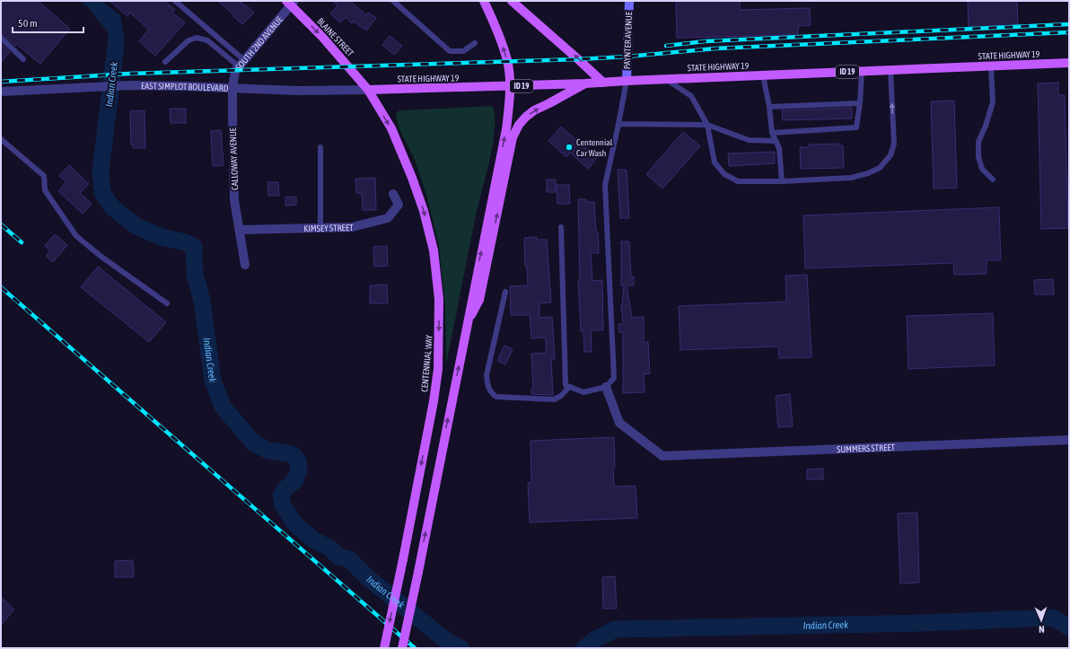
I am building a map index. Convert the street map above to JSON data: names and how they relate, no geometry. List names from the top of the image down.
{
  "streets": {
    "main road": [
      "BLAINE STREET",
      "STATE HIGHWAY 19",
      "ID 19",
      "CENTENNIAL WAY"
    ],
    "street": [
      "PAYNTER AVENUE",
      "SOUTH 2ND AVENUE",
      "EAST SIMPLOT BOULEVARD",
      "CALLOWAY AVENUE",
      "KIMSEY STREET",
      "SUMMERS STREET"
    ]
  },
  "crossings": [
    ["BLAINE STREET", "SOUTH 2ND AVENUE"],
    ["BLAINE STREET", "STATE HIGHWAY 19"],
    ["BLAINE STREET", "EAST SIMPLOT BOULEVARD"],
    ["BLAINE STREET", "CENTENNIAL WAY"],
    ["PAYNTER AVENUE", "STATE HIGHWAY 19"],
    ["SOUTH 2ND AVENUE", "EAST SIMPLOT BOULEVARD"],
    ["SOUTH 2ND AVENUE", "CALLOWAY AVENUE"],
    ["STATE HIGHWAY 19", "EAST SIMPLOT BOULEVARD"],
    ["STATE HIGHWAY 19", "CENTENNIAL WAY"],
    ["EAST SIMPLOT BOULEVARD", "CALLOWAY AVENUE"],
    ["EAST SIMPLOT BOULEVARD", "CENTENNIAL WAY"],
    ["CALLOWAY AVENUE", "KIMSEY STREET"]
  ],
  "one_way": ["BLAINE STREET"],
  "water": ["Indian Creek"],
  "places": ["Centennial Car Wash"],
  "scale_bar": "50 m",
  "north": "bottom"
}
